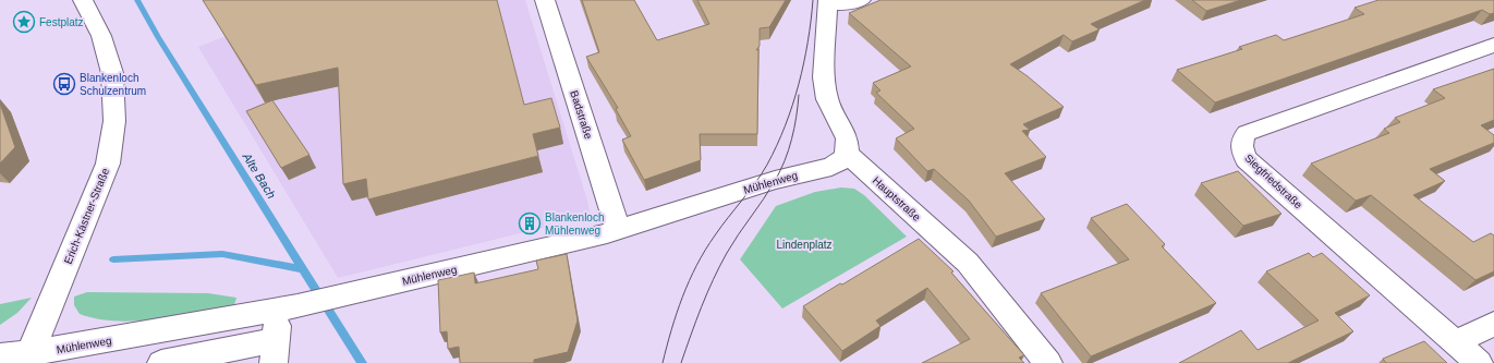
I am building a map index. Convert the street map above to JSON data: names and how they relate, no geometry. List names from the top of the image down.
{
  "streets": {
    "street": [
      "Badstraße",
      "Siegfriedstraße",
      "Mühlenweg",
      "Hauptstraße",
      "Erich-Kästner-Straße"
    ]
  },
  "crossings": [
    ["Badstraße", "Mühlenweg"],
    ["Mühlenweg", "Hauptstraße"],
    ["Mühlenweg", "Erich-Kästner-Straße"]
  ],
  "water": ["Alte Bach"],
  "parks": ["Lindenplatz"],
  "places": {
    "place": ["Festplatz"],
    "bus stop": ["Blankenloch Schulzentrum"],
    "building": ["Blankenloch Mühlenweg"]
  }
}
